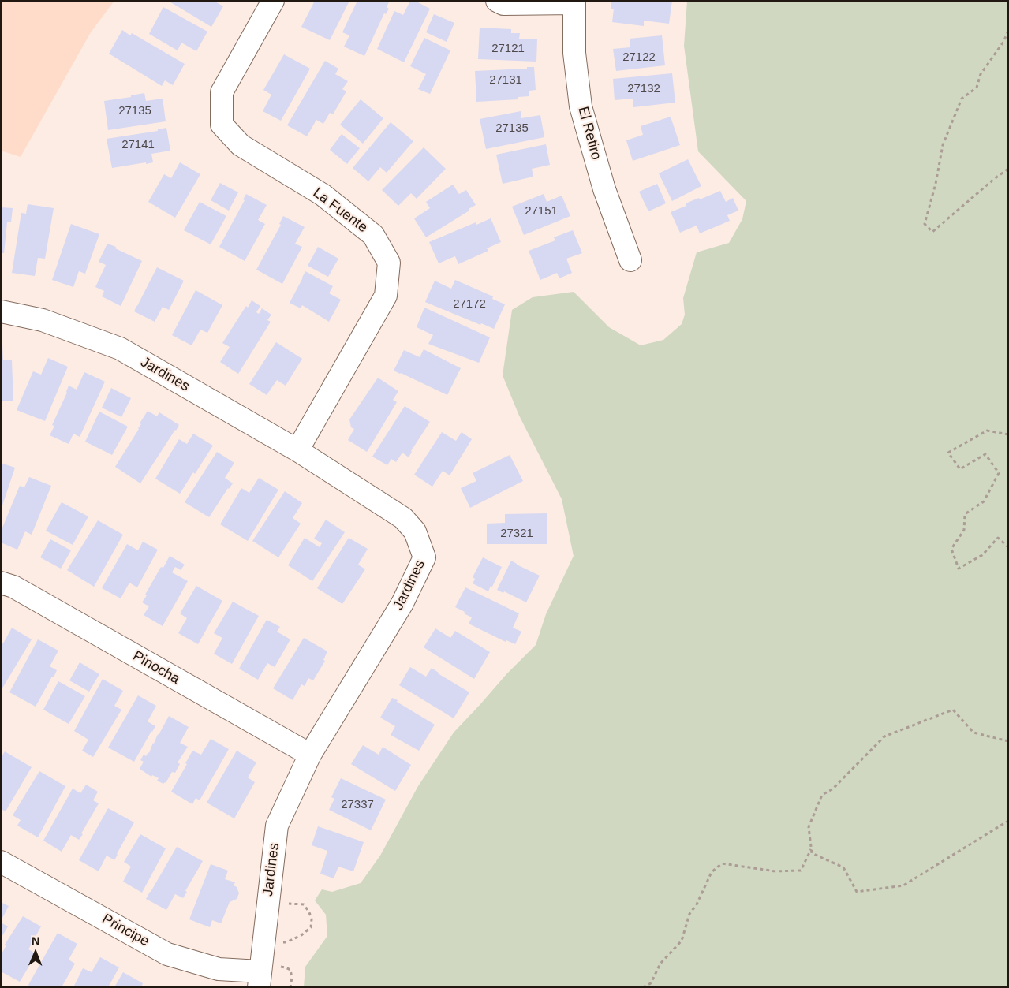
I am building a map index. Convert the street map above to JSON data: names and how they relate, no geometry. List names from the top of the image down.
{
  "streets": {
    "street": [
      "El Retiro",
      "La Fuente",
      "Jardines",
      "Pinocha",
      "Principe"
    ]
  },
  "crossings": [
    ["La Fuente", "Jardines"],
    ["Jardines", "Pinocha"],
    ["Jardines", "Principe"]
  ],
  "house_numbers": [
    "27121",
    "27122",
    "27131",
    "27132",
    "27135",
    "27135",
    "27141",
    "27151",
    "27172",
    "27321",
    "27337"
  ],
  "north": "top"
}
